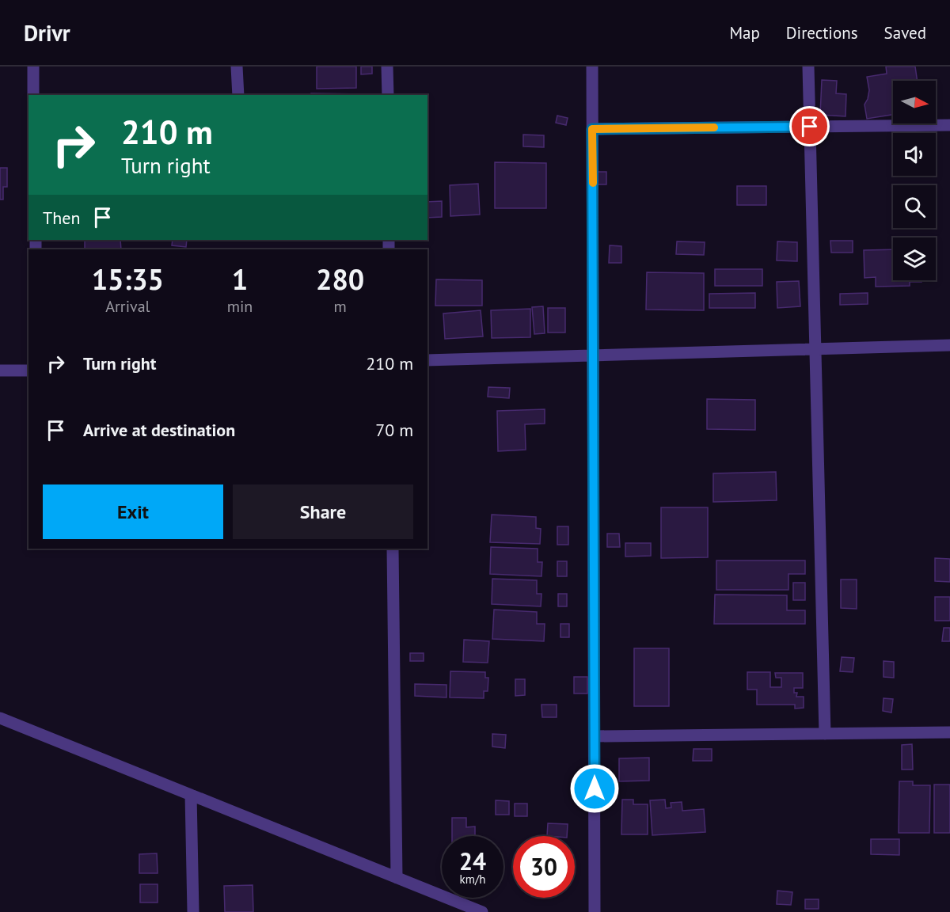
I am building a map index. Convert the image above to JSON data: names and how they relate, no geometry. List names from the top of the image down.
{
  "north": "right",
  "page": {
    "header": "Drivr",
    "nav": ["Map", "Directions", "Saved"],
    "turn": ["210 m", "Turn right"],
    "then": "Then",
    "eta": [
      "15:35",
      "Arrival",
      "1",
      "min",
      "280",
      "m"
    ],
    "list": [
      {
        "name": "Turn right",
        "value": "210 m"
      },
      {
        "name": "Arrive at destination",
        "value": "70 m"
      }
    ],
    "buttons": ["Exit", "Share"],
    "speed": "24 km/h",
    "limit": "30"
  }
}
